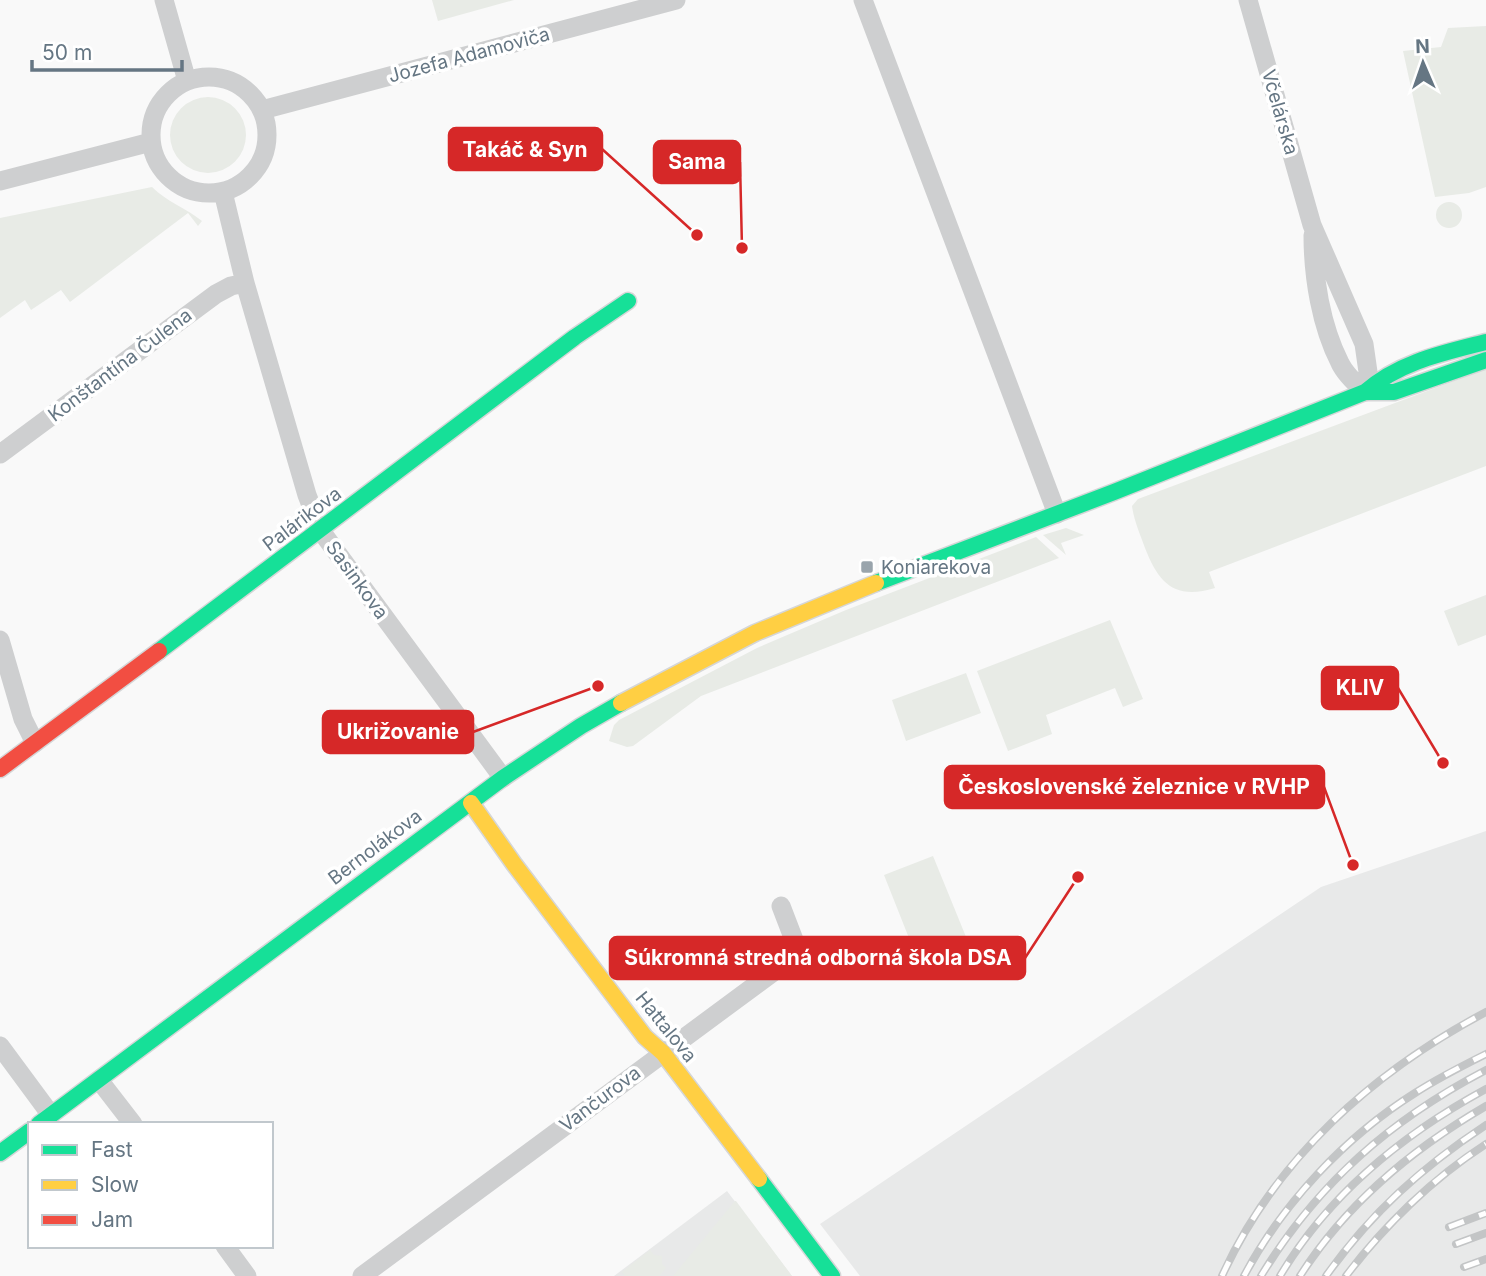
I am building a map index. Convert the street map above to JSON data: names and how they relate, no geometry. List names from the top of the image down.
{
  "streets": {
    "street": [
      "Jozefa Adamoviča",
      "Včelárska",
      "Konštantína Čulena",
      "Palárikova",
      "Sasinkova",
      "Bernolákova",
      "Hattalova",
      "Vančurova"
    ]
  },
  "crossings": [
    ["Jozefa Adamoviča", "Sasinkova"],
    ["Konštantína Čulena", "Sasinkova"],
    ["Palárikova", "Sasinkova"],
    ["Sasinkova", "Bernolákova"],
    ["Bernolákova", "Hattalova"],
    ["Hattalova", "Vančurova"]
  ],
  "places": {
    "other": [
      "Takáč & Syn",
      "Sama",
      "Ukrižovanie",
      "KLIV",
      "Československé železnice v RVHP",
      "Súkromná stredná odborná škola DSA"
    ],
    "transit": ["Koniarekova"]
  },
  "legend": ["Fast", "Slow", "Jam"],
  "scale_bar": "50 m",
  "north": "top"
}
